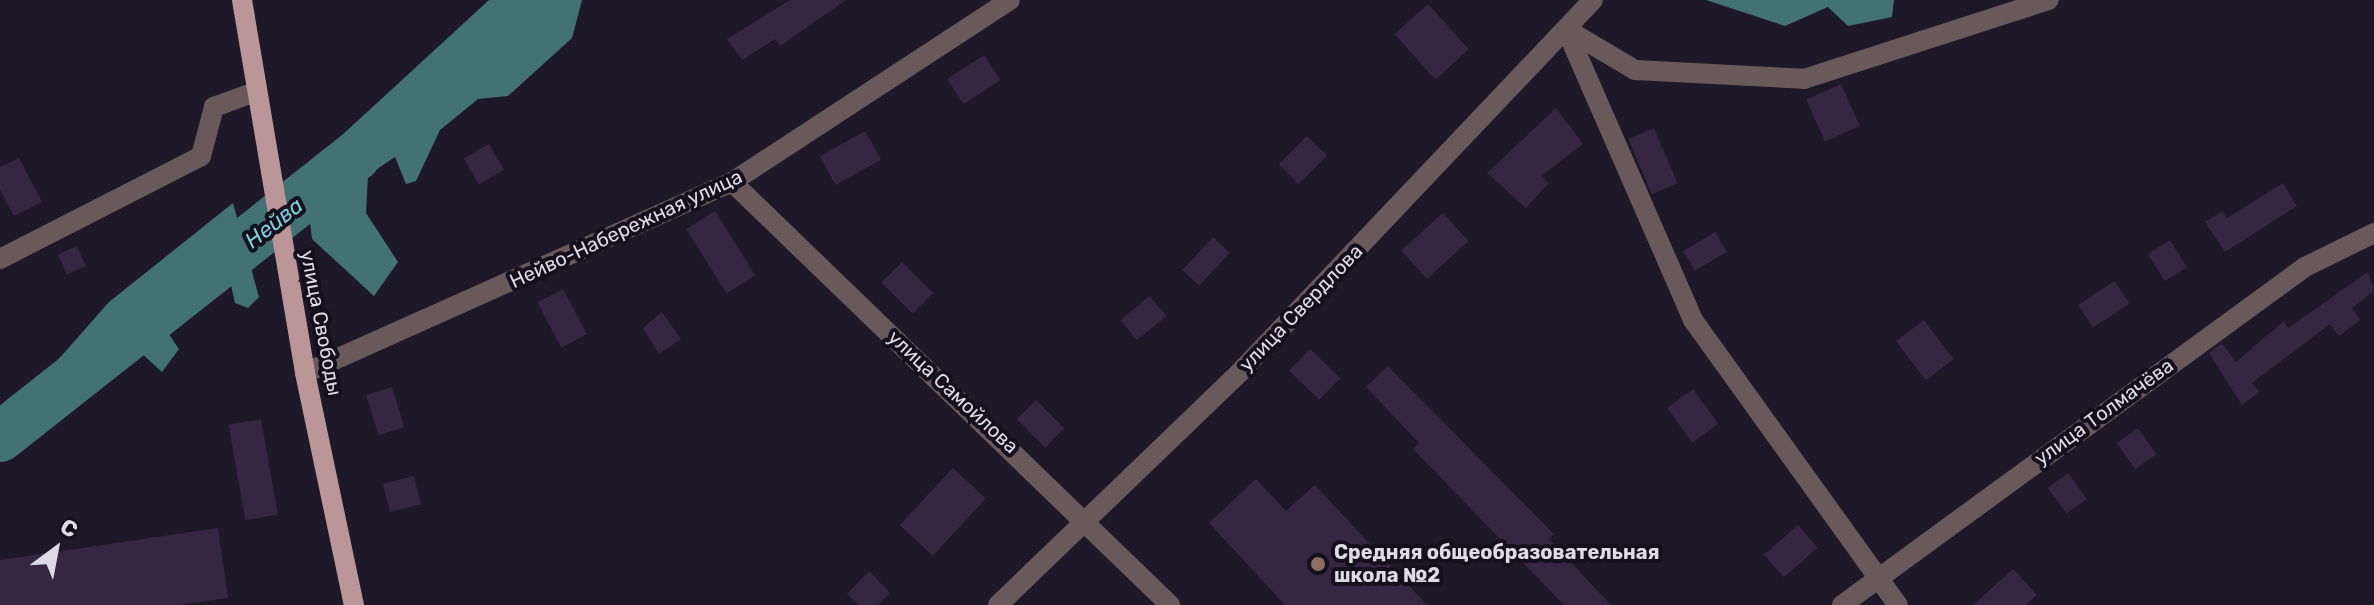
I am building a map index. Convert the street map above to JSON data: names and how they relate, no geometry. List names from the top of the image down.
{
  "streets": {
    "main road": ["улица Свободы"],
    "street": [
      "Нейво-Набережная улица",
      "улица Свердлова",
      "улица Самойлова",
      "улица Толмачёва"
    ]
  },
  "crossings": [
    ["Нейво-Набережная улица", "улица Свободы"],
    ["Нейво-Набережная улица", "улица Самойлова"],
    ["улица Свердлова", "улица Самойлова"]
  ],
  "water": ["Нейва"],
  "places": ["Средняя общеобразовательная школа №2"],
  "north": "top right"
}
